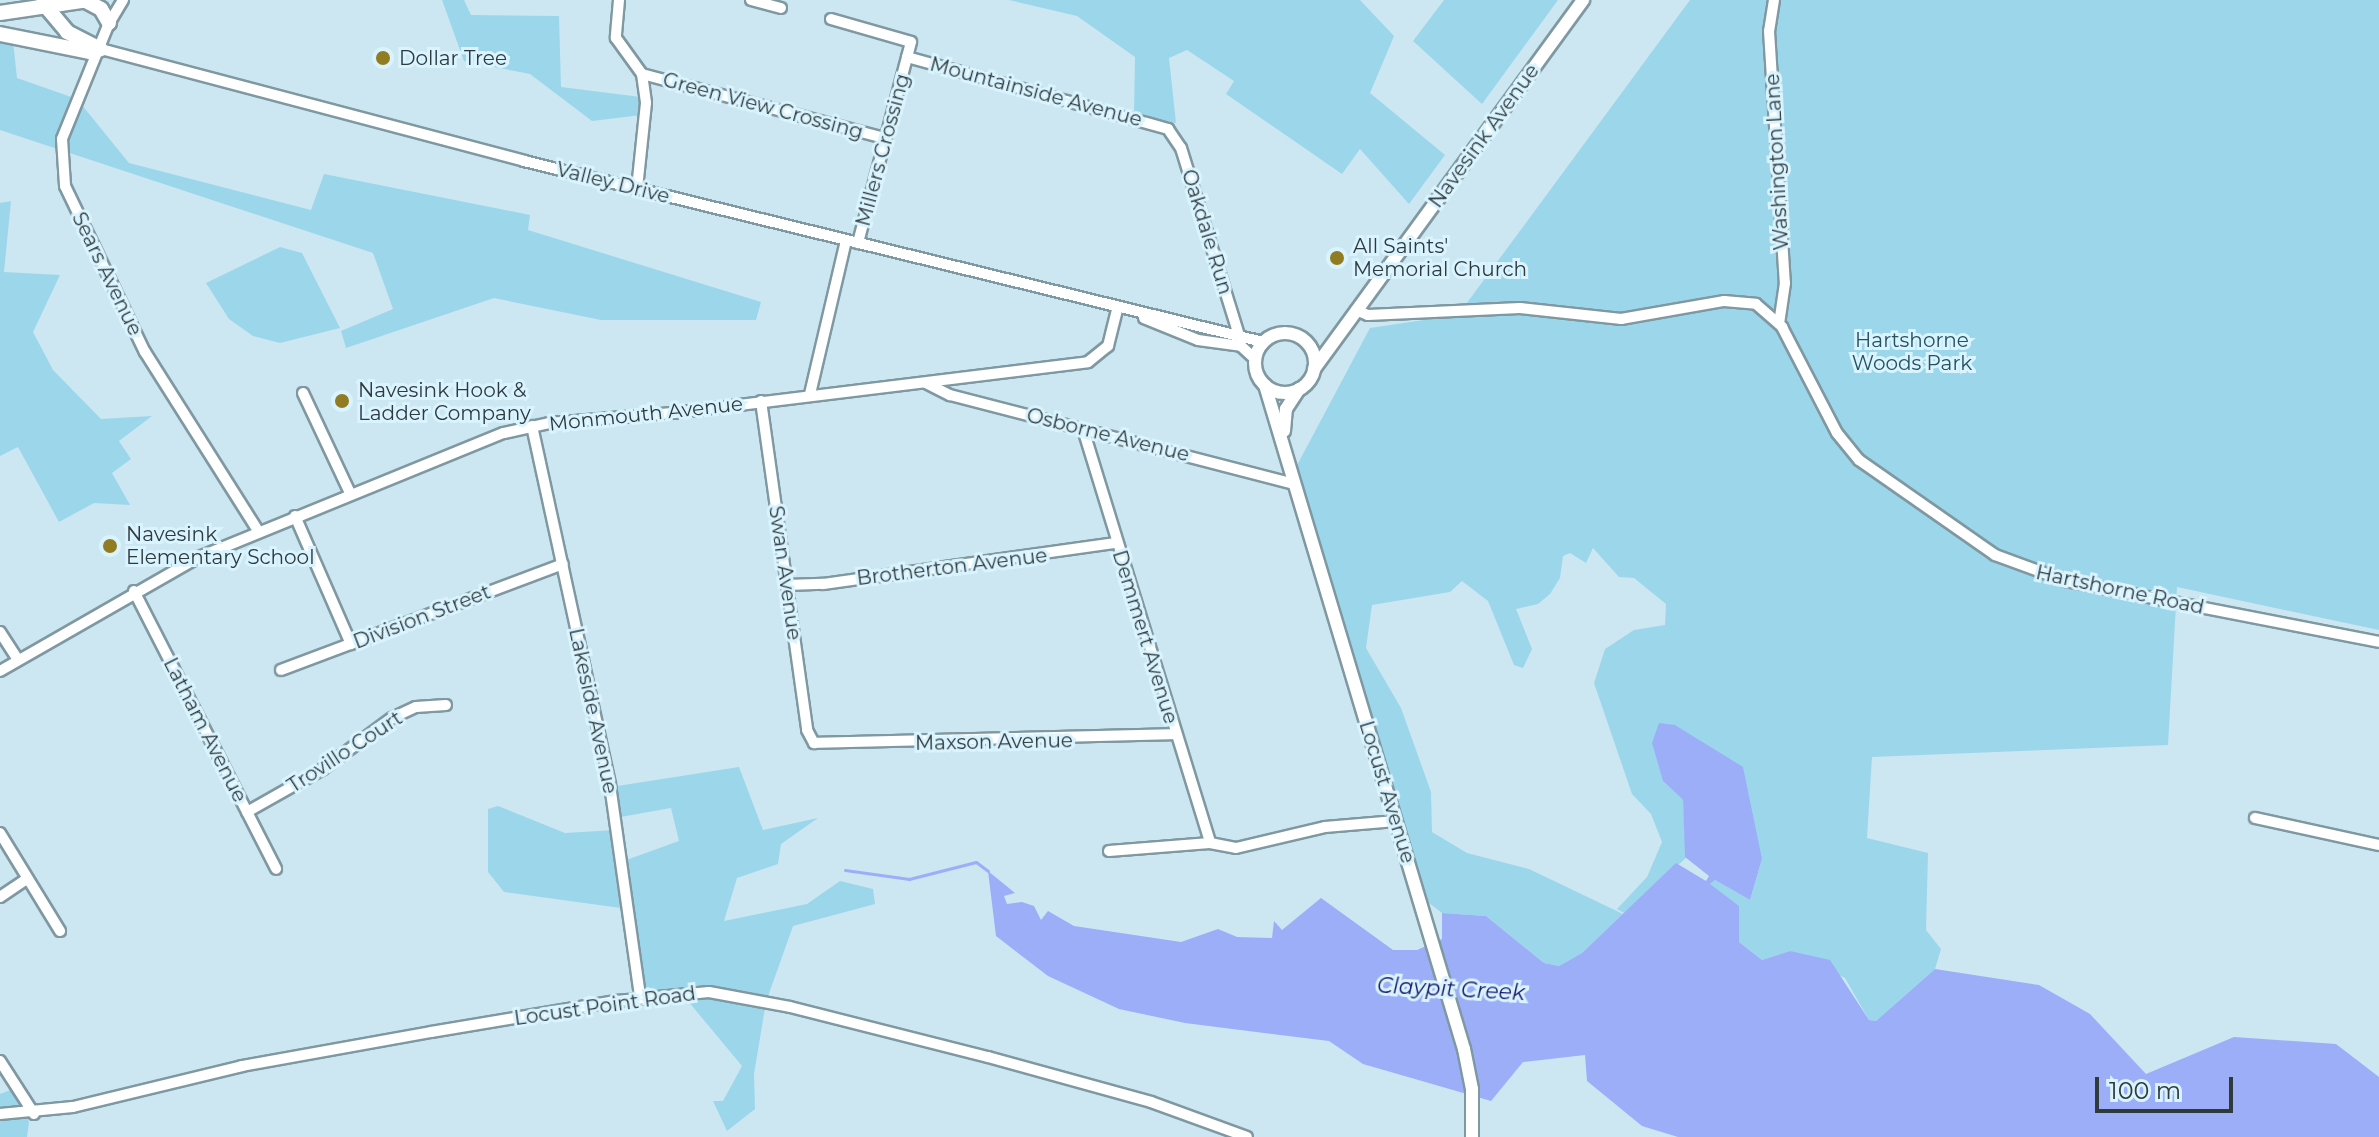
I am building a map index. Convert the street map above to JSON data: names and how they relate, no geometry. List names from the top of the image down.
{
  "streets": {
    "main road": ["Navesink Avenue", "Locust Avenue"],
    "street": [
      "Mountainside Avenue",
      "Green View Crossing",
      "Millers Crossing",
      "Washington Lane",
      "Valley Drive",
      "Oakdale Run",
      "Sears Avenue",
      "Monmouth Avenue",
      "Osborne Avenue",
      "Brotherton Avenue",
      "Swan Avenue",
      "Hartshorne Road",
      "Division Street",
      "Demmert Avenue",
      "Lakeside Avenue",
      "Latham Avenue",
      "Maxson Avenue",
      "Trovillo Court",
      "Locust Point Road"
    ]
  },
  "crossings": [
    ["Mountainside Avenue", "Millers Crossing"],
    ["Mountainside Avenue", "Oakdale Run"],
    ["Green View Crossing", "Millers Crossing"],
    ["Navesink Avenue", "Valley Drive"],
    ["Navesink Avenue", "Locust Avenue"],
    ["Millers Crossing", "Valley Drive"],
    ["Millers Crossing", "Monmouth Avenue"],
    ["Washington Lane", "Hartshorne Road"],
    ["Valley Drive", "Oakdale Run"],
    ["Valley Drive", "Sears Avenue"],
    ["Valley Drive", "Monmouth Avenue"],
    ["Valley Drive", "Locust Avenue"],
    ["Sears Avenue", "Monmouth Avenue"],
    ["Monmouth Avenue", "Osborne Avenue"],
    ["Monmouth Avenue", "Swan Avenue"],
    ["Monmouth Avenue", "Lakeside Avenue"],
    ["Monmouth Avenue", "Latham Avenue"],
    ["Osborne Avenue", "Demmert Avenue"],
    ["Osborne Avenue", "Locust Avenue"],
    ["Brotherton Avenue", "Swan Avenue"],
    ["Brotherton Avenue", "Demmert Avenue"],
    ["Swan Avenue", "Maxson Avenue"],
    ["Division Street", "Lakeside Avenue"],
    ["Demmert Avenue", "Maxson Avenue"],
    ["Lakeside Avenue", "Locust Point Road"],
    ["Latham Avenue", "Trovillo Court"]
  ],
  "water": ["Claypit Creek"],
  "parks": ["Hartshorne Woods Park"],
  "places": [
    "Dollar Tree",
    "All Saints' Memorial Church",
    "Navesink Hook & Ladder Company",
    "Navesink Elementary School"
  ],
  "scale_bar": "100 m"
}
